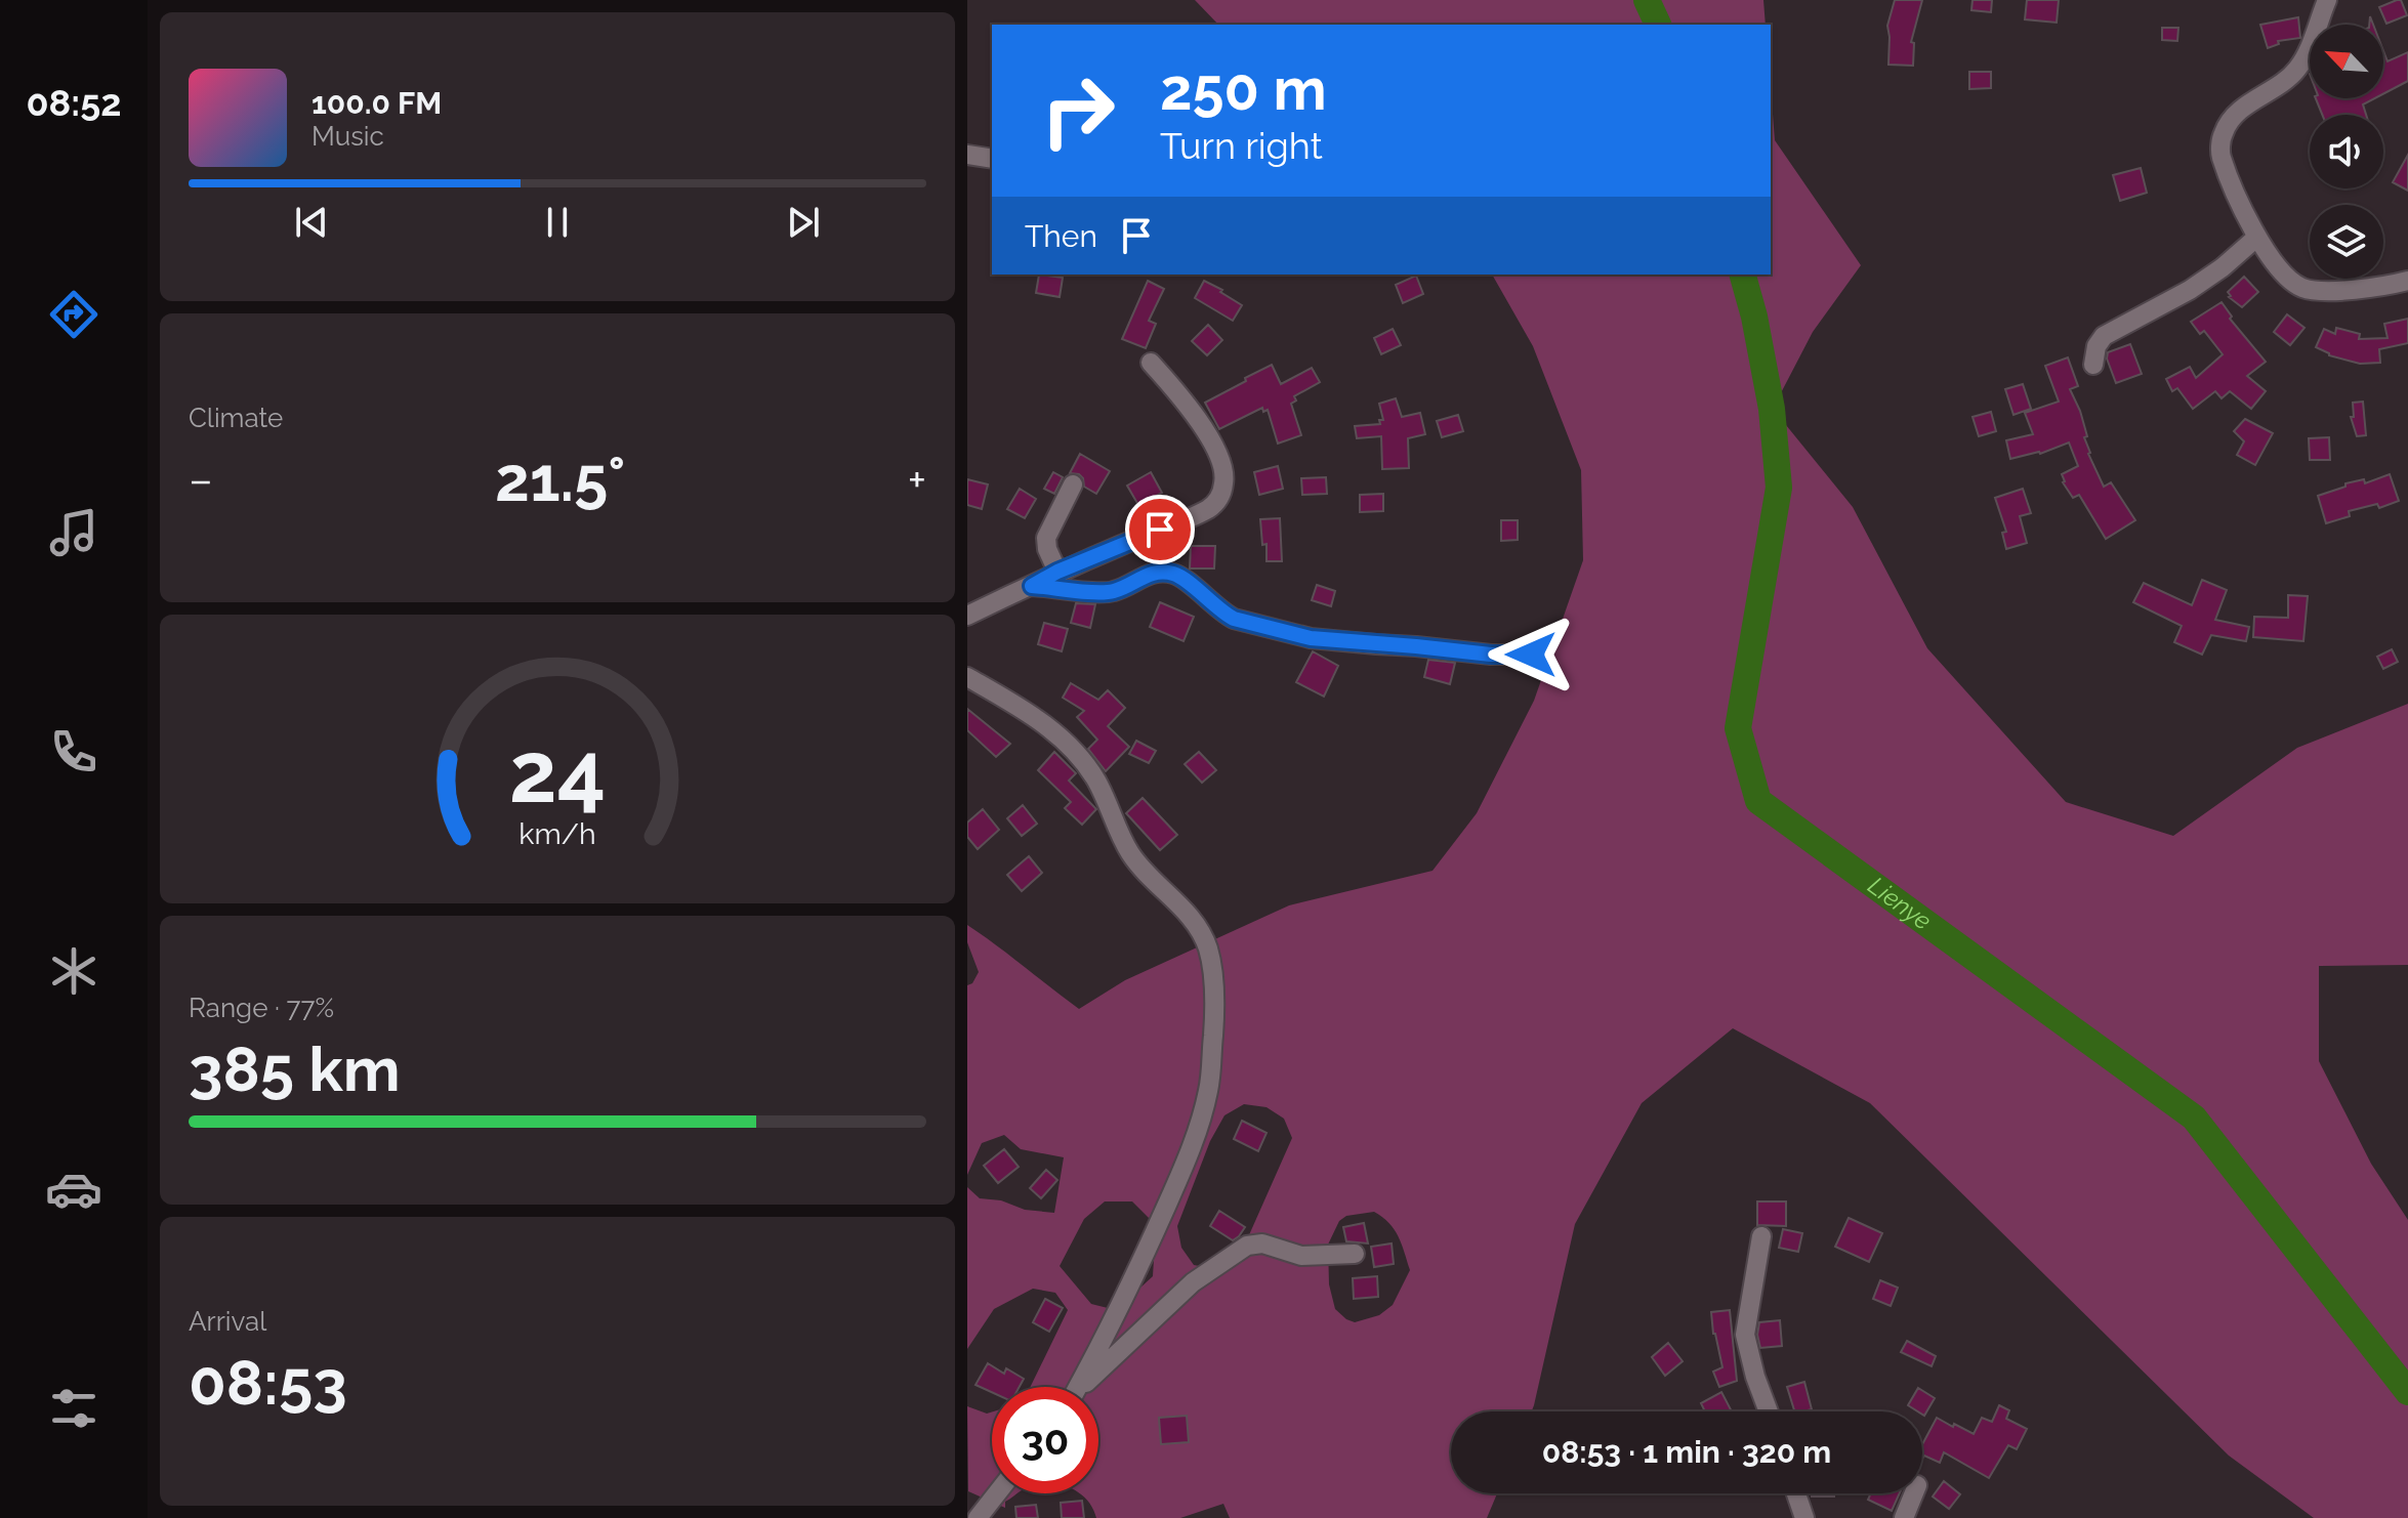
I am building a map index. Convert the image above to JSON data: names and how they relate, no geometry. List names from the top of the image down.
{
  "water": ["Lienye"],
  "north": "top left",
  "page": {
    "tabs": "08:52",
    "turn": ["250 m", "Turn right"],
    "song": ["100.0 FM", "Music"],
    "then": "Then",
    "tile": [
      "Climate",
      ["Range · 77%", "385 km"],
      ["Arrival", "08:53"]
    ],
    "heat": ["−", "21.5°", "+"],
    "limit": "30",
    "trip": "08:53 · 1 min · 320 m",
    "gauge": ["24", "km/h"]
  }
}
